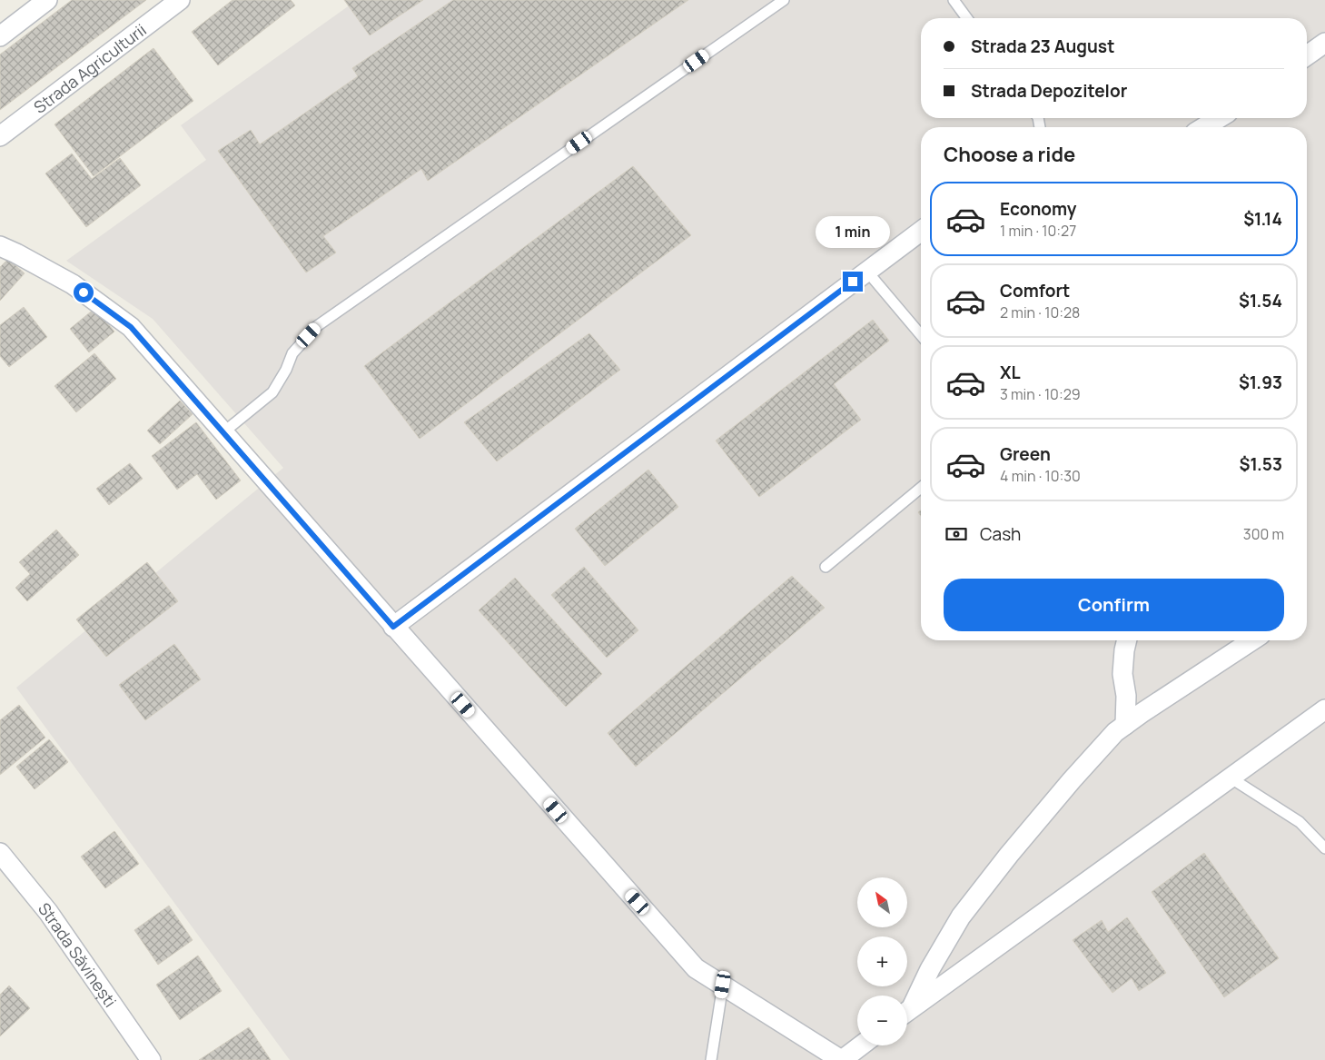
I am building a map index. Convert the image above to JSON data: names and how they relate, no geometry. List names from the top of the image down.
{
  "streets": {
    "street": ["Strada Agriculturii", "Strada Săvinești"]
  },
  "north": "top left",
  "page": {
    "banner": ["Strada 23 August", "Strada Depozitelor"],
    "heading": "Choose a ride",
    "list": [
      {
        "name": "Economy",
        "note": "1 min · 10:27",
        "value": "$1.14"
      },
      {
        "name": "Comfort",
        "note": "2 min · 10:28",
        "value": "$1.54"
      },
      {
        "name": "XL",
        "note": "3 min · 10:29",
        "value": "$1.93"
      },
      {
        "name": "Green",
        "note": "4 min · 10:30",
        "value": "$1.53"
      }
    ],
    "bubble": "1 min",
    "pay": ["Cash", "300 m"],
    "buttons": "Confirm",
    "map_buttons": ["+", "−"]
  }
}
